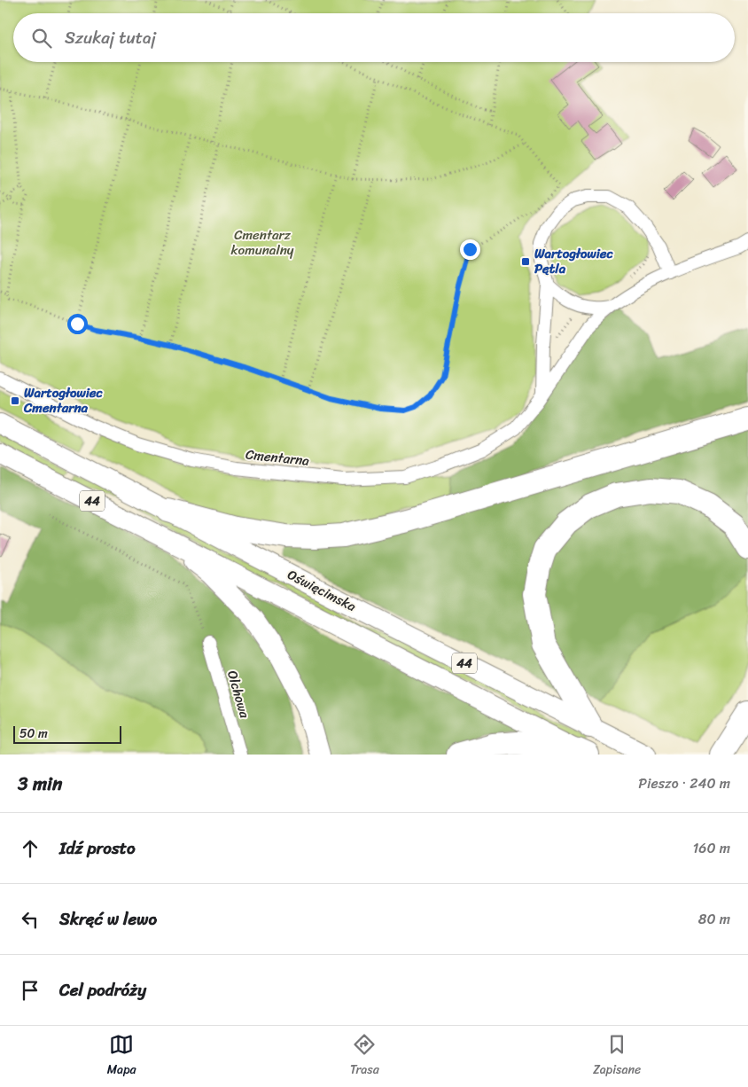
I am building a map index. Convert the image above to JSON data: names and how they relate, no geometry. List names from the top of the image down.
{
  "streets": {
    "main road": ["44", "Oświęcimska"],
    "street": ["Cmentarna", "Olchowa"]
  },
  "parks": ["Cmentarz komunalny"],
  "places": {
    "transit": ["Wartogłowiec Pętla", "Wartogłowiec Cmentarna"]
  },
  "scale_bar": "50 m",
  "page": {
    "search": "Szukaj tutaj",
    "scale": "50 m",
    "heading": ["3 min", "Pieszo · 240 m"],
    "list": [
      ["Idź prosto", "160 m"],
      ["Skręć w lewo", "80 m"],
      "Cel podróży"
    ],
    "nav": ["Mapa", "Trasa", "Zapisane"]
  }
}
